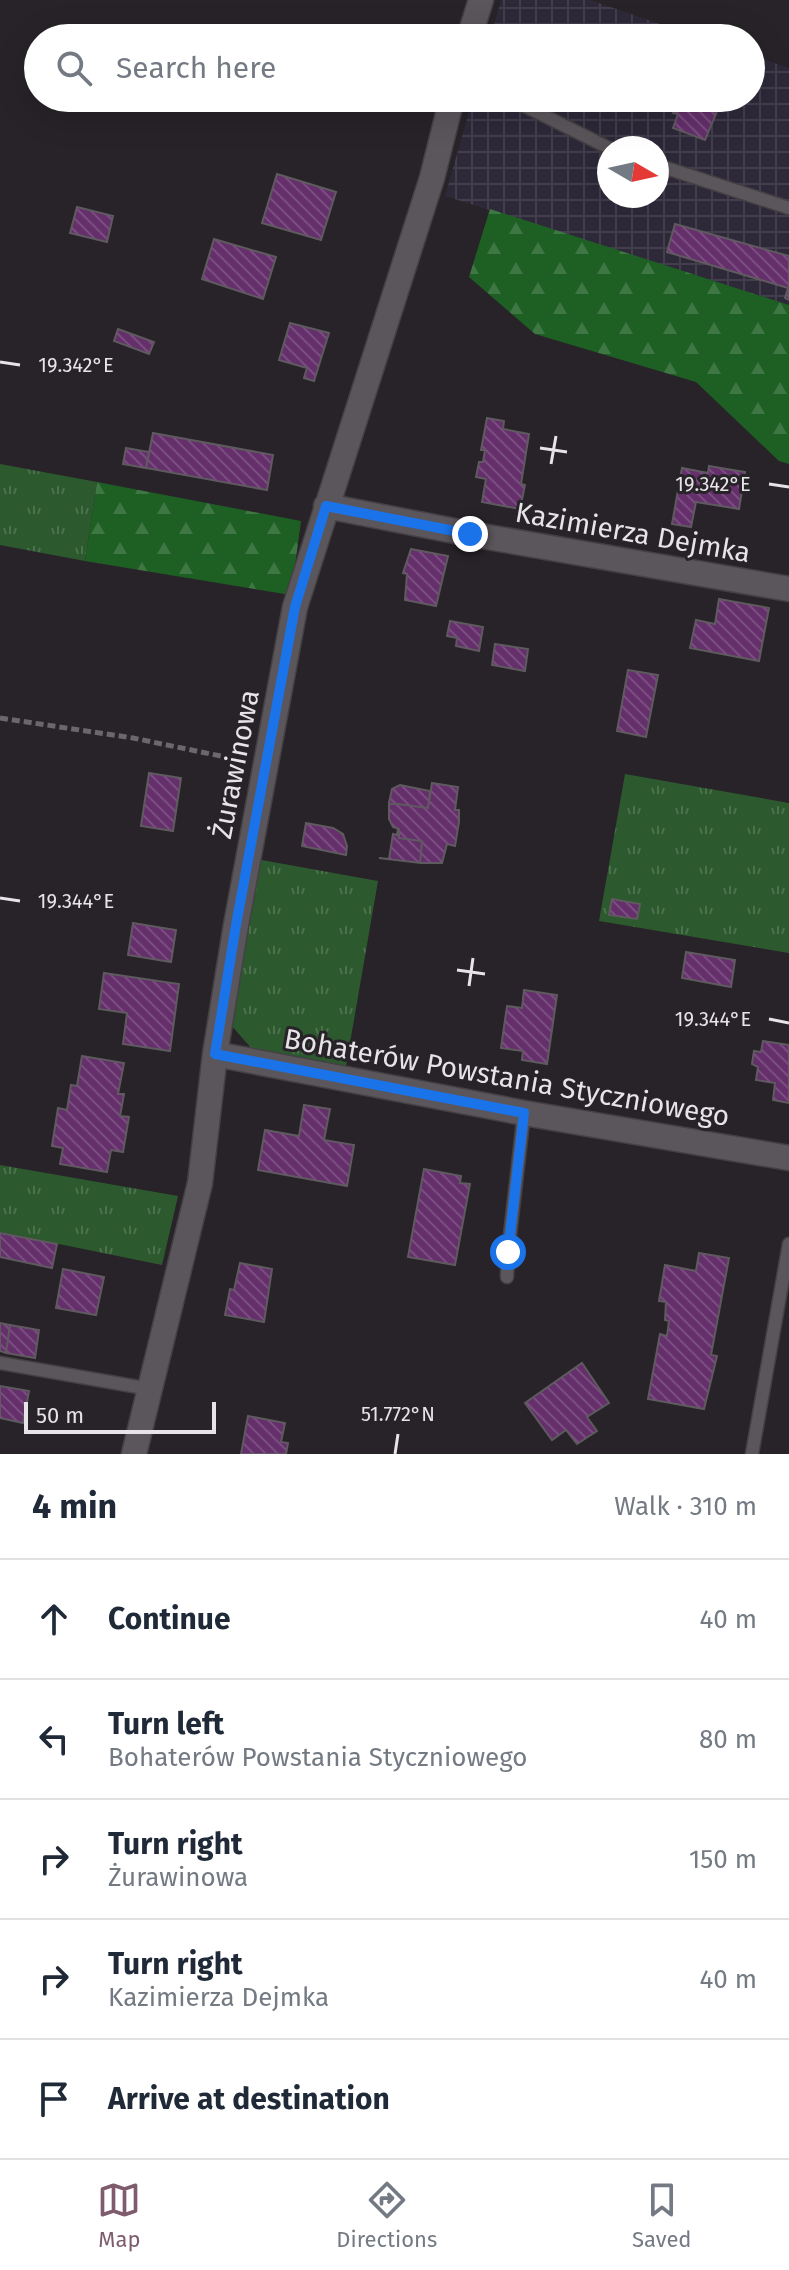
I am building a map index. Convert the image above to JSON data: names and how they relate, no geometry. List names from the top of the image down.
{
  "streets": {
    "street": ["Kazimierza Dejmka", "Żurawinowa", "Bohaterów Powstania Styczniowego"]
  },
  "crossings": [
    ["Kazimierza Dejmka", "Żurawinowa"],
    ["Żurawinowa", "Bohaterów Powstania Styczniowego"]
  ],
  "scale_bar": "50 m",
  "north": "right",
  "page": {
    "search": "Search here",
    "scale": "50 m",
    "heading": ["4 min", "Walk · 310 m"],
    "list": [
      ["Continue", "40 m"],
      ["Turn left", "Bohaterów Powstania Styczniowego", "80 m"],
      ["Turn right", "Żurawinowa", "150 m"],
      ["Turn right", "Kazimierza Dejmka", "40 m"],
      "Arrive at destination"
    ],
    "nav": ["Map", "Directions", "Saved"]
  },
  "coordinates": ["19.342°E", "19.344°E", "51.772°N"]
}
